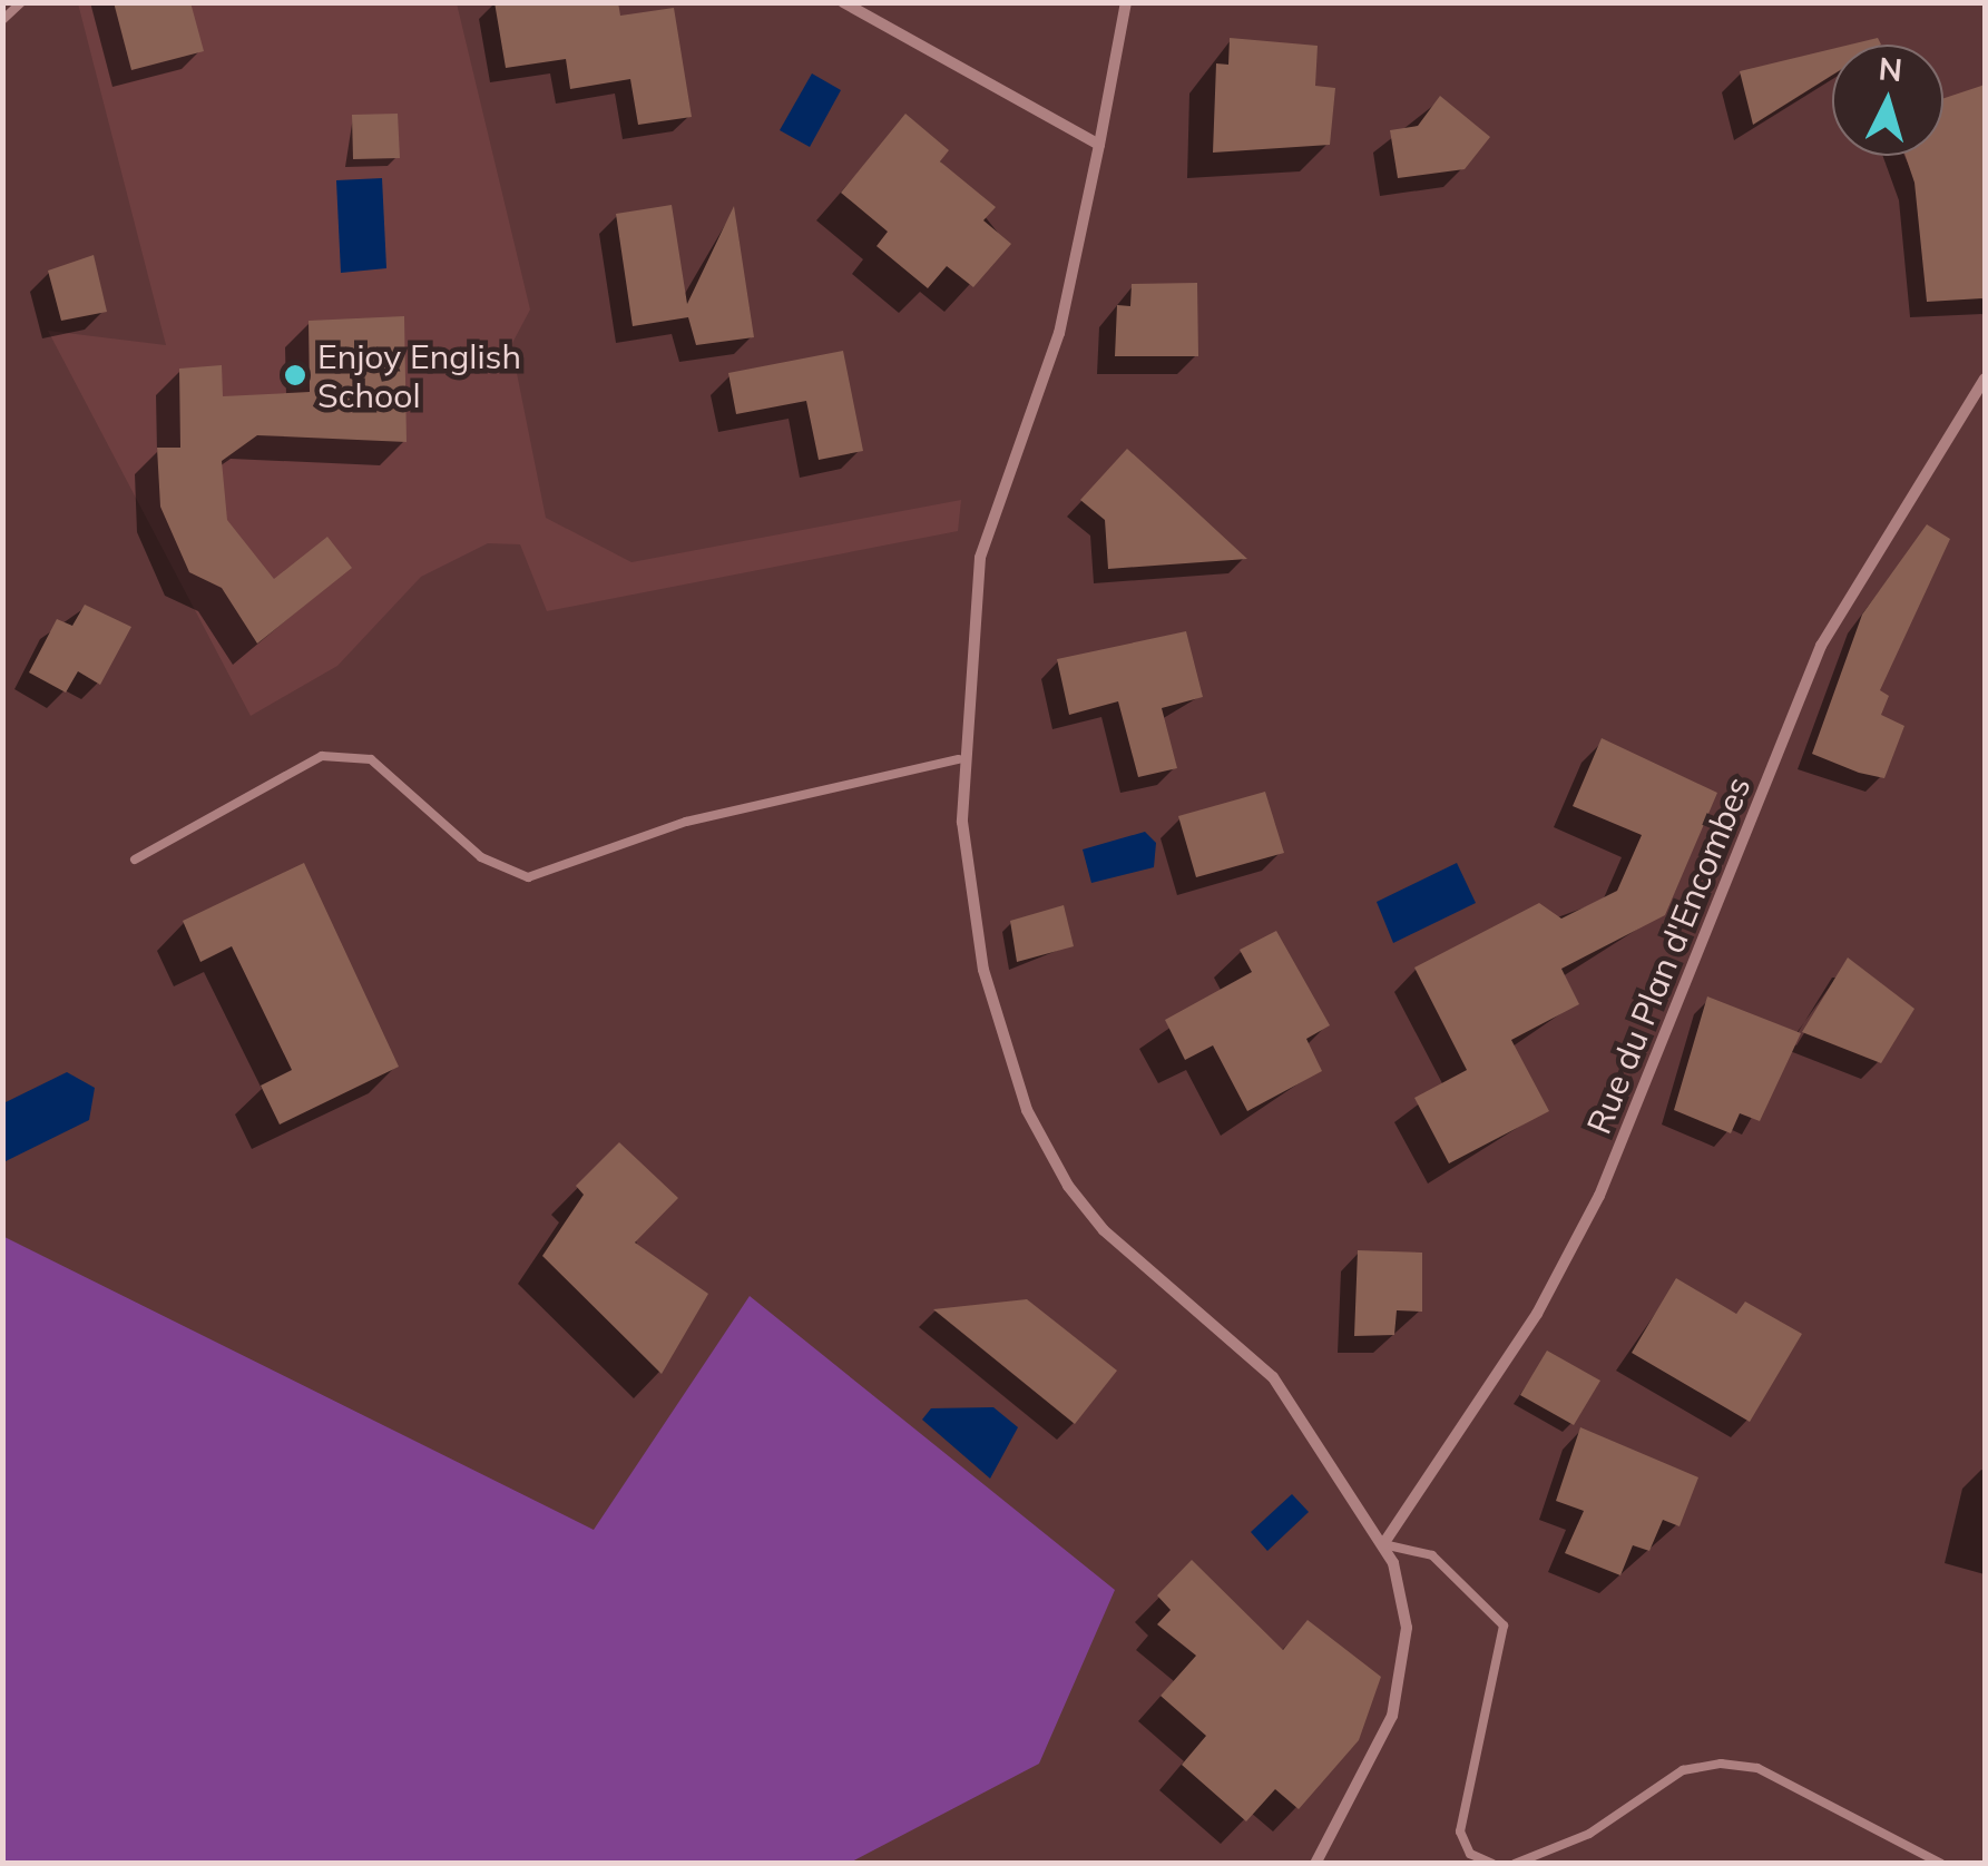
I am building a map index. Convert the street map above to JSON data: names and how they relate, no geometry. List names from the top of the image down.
{
  "streets": {
    "street": ["Rue du Plan d'Encombes"]
  },
  "places": ["Enjoy English School"],
  "north": "top"
}
